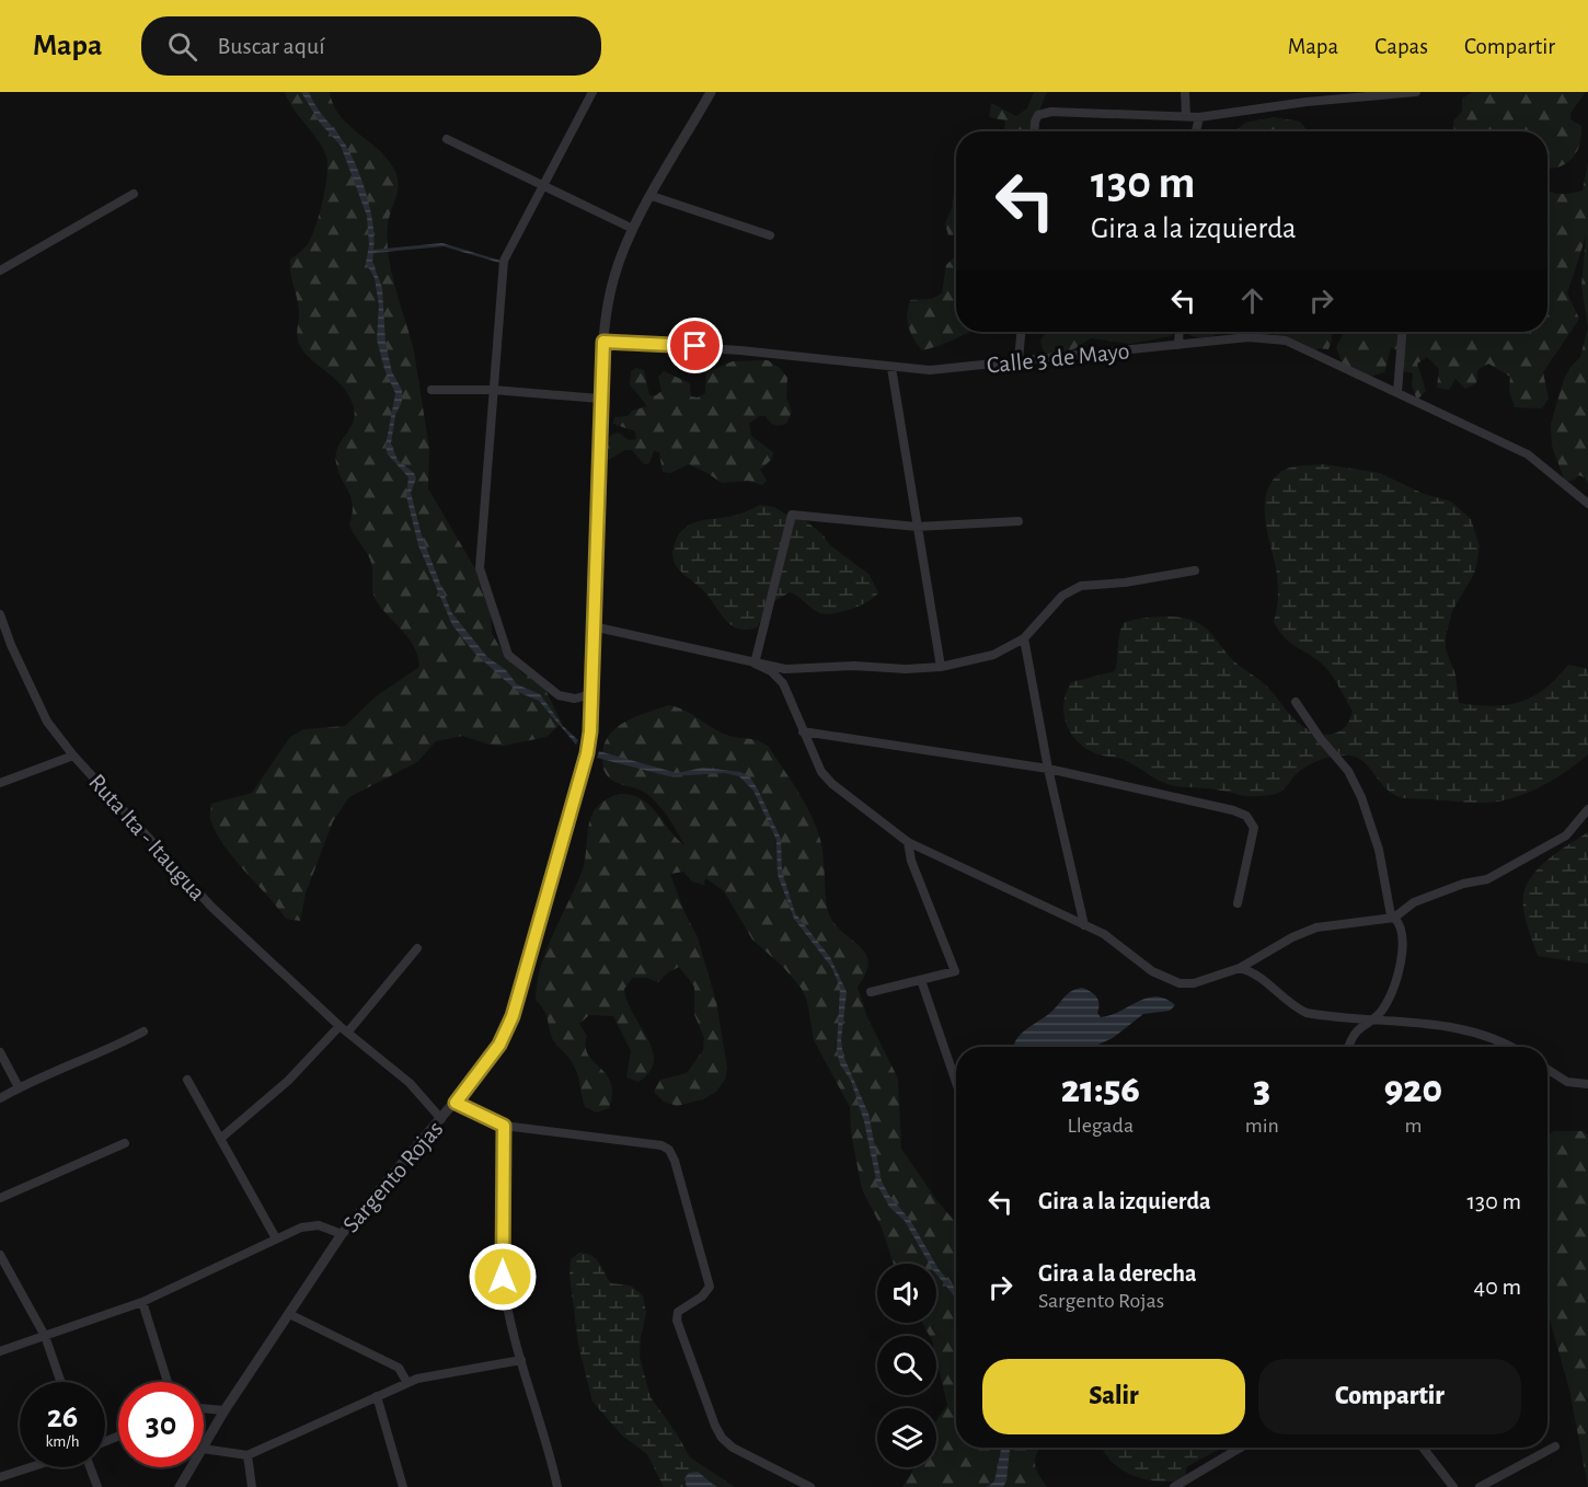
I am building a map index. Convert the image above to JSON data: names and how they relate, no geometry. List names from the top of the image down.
{
  "streets": {
    "street": ["Calle 3 de Mayo", "Ruta Ita - Itaugua", "Sargento Rojas"]
  },
  "crossings": [
    ["Calle 3 de Mayo", "Sargento Rojas"],
    ["Ruta Ita - Itaugua", "Sargento Rojas"]
  ],
  "page": {
    "header": "Mapa",
    "search": "Buscar aquí",
    "nav": ["Mapa", "Capas", "Compartir"],
    "turn": ["130 m", "Gira a la izquierda"],
    "eta": [
      "21:56",
      "Llegada",
      "3",
      "min",
      "920",
      "m"
    ],
    "list": [
      {
        "name": "Gira a la izquierda",
        "value": "130 m"
      },
      {
        "name": "Gira a la derecha",
        "note": "Sargento Rojas",
        "value": "40 m"
      }
    ],
    "buttons": ["Salir", "Compartir"],
    "speed": "26 km/h",
    "limit": "30"
  }
}
